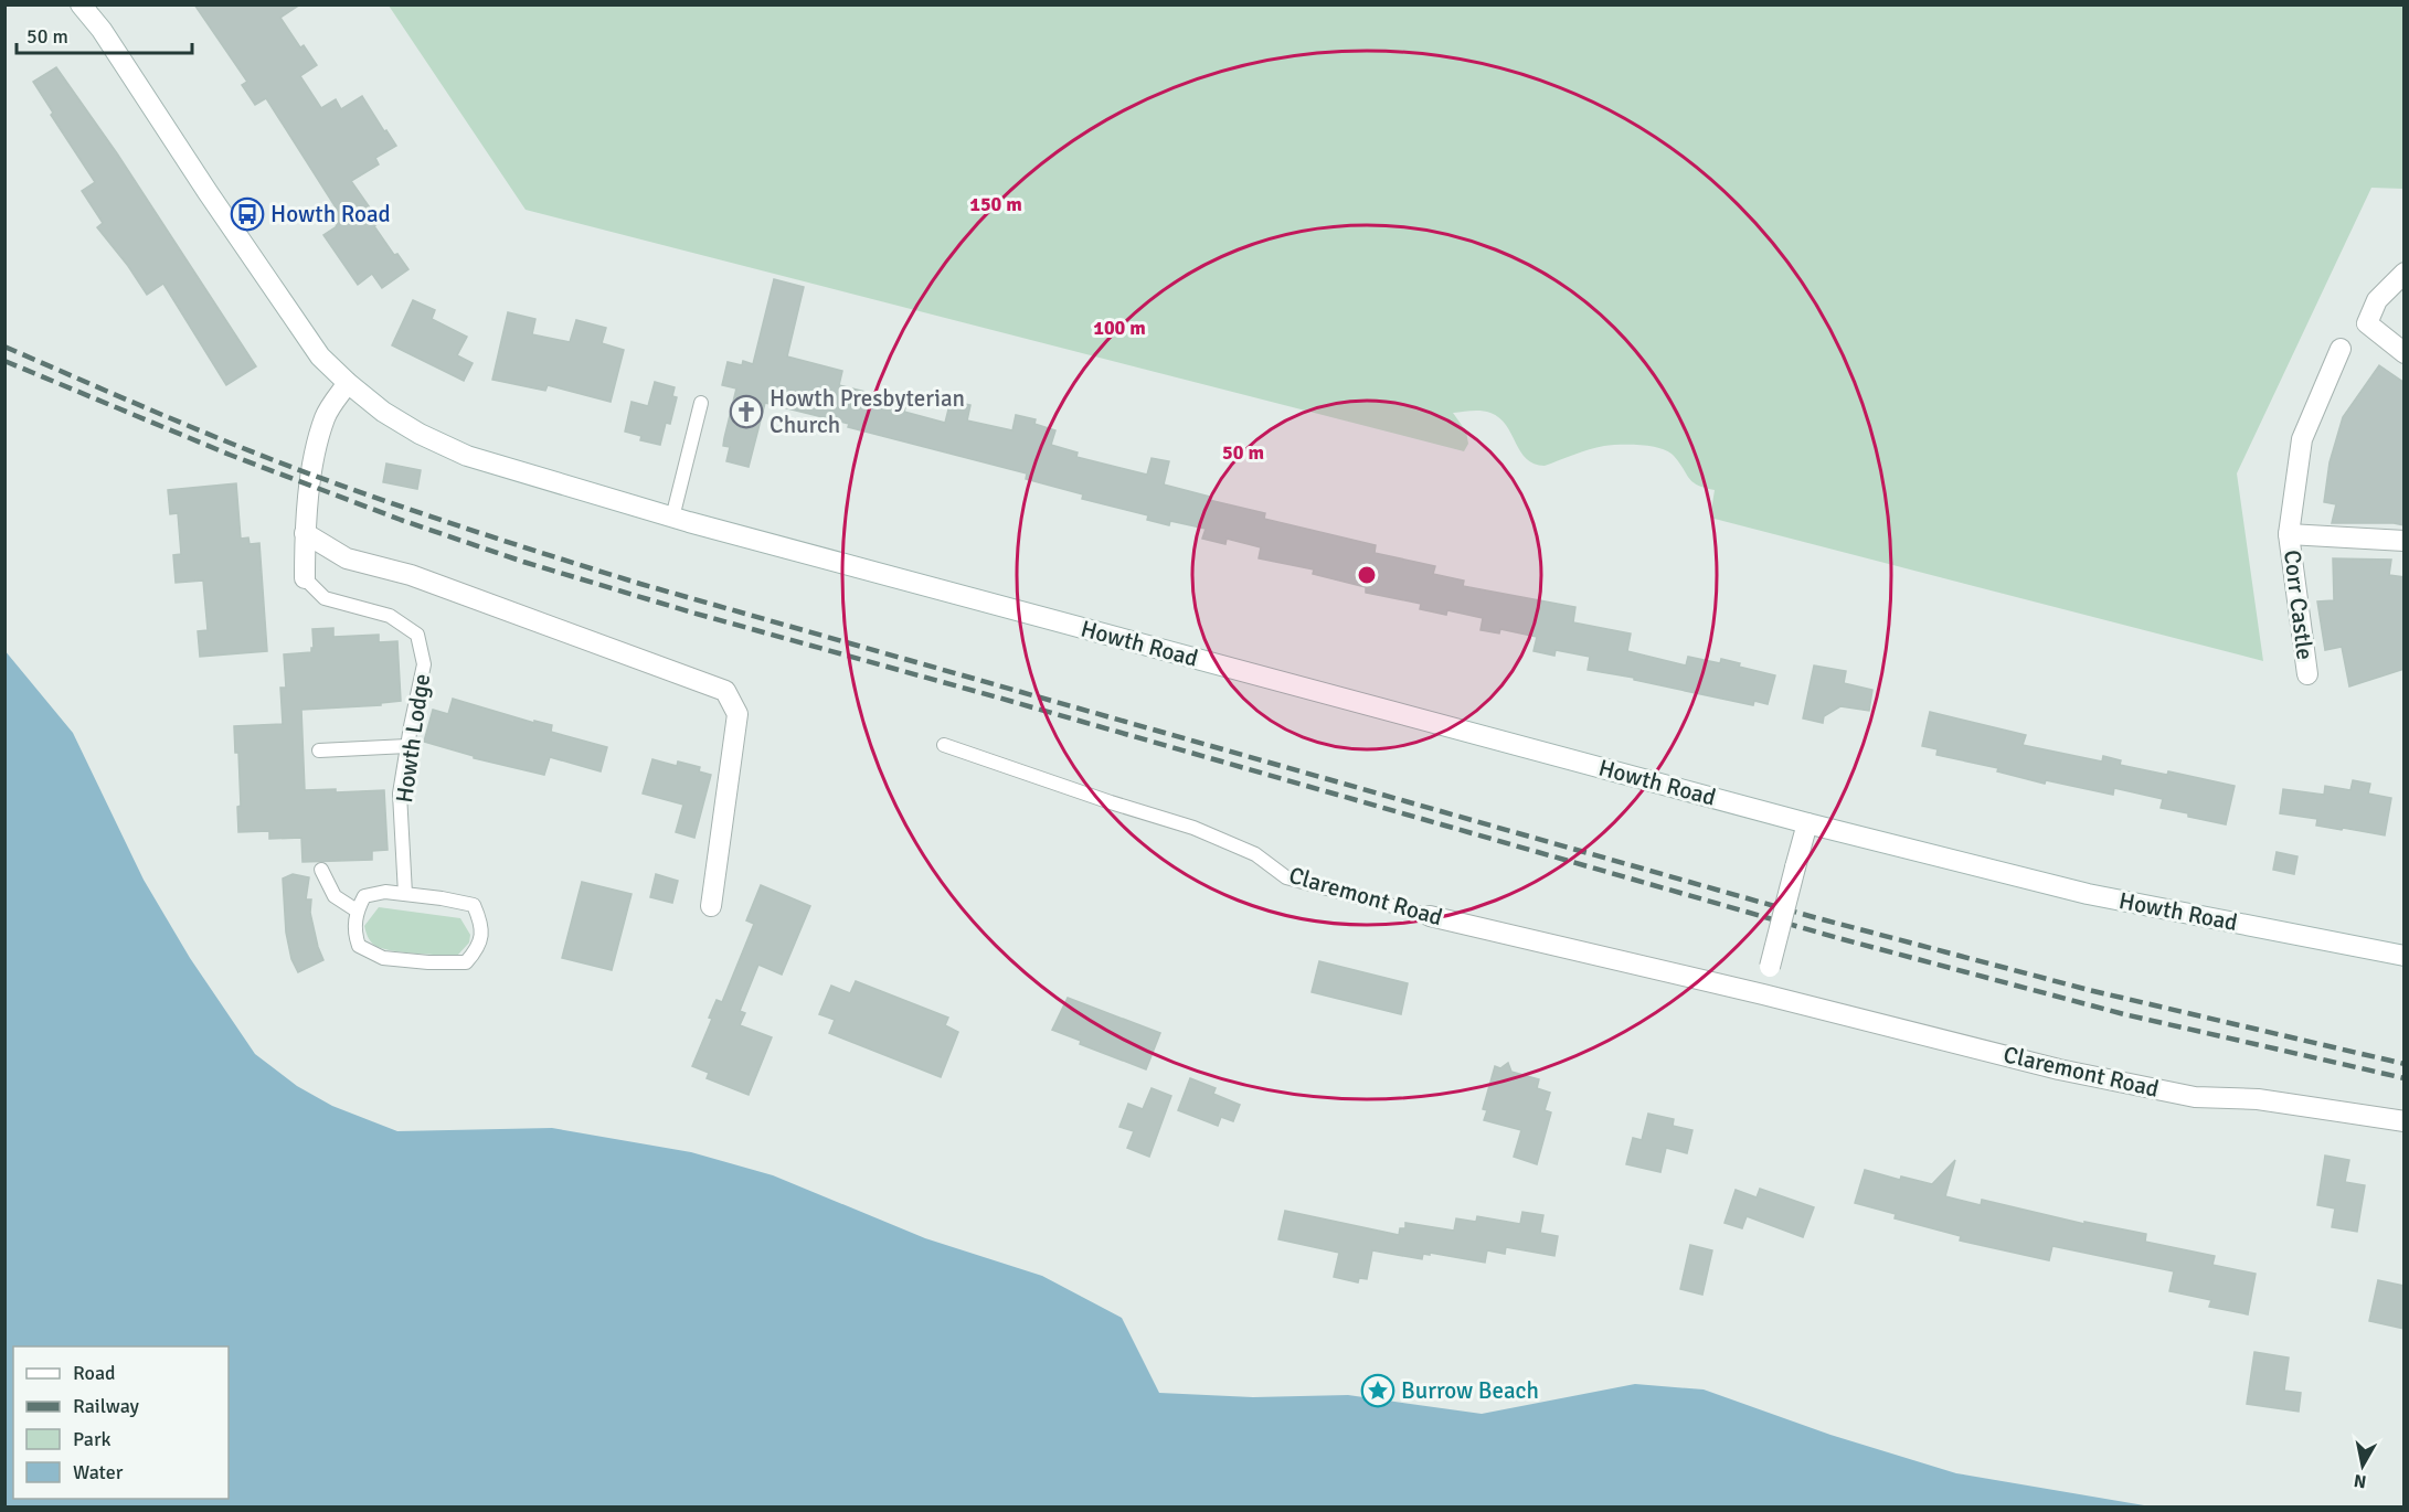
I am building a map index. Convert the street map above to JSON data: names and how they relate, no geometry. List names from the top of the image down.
{
  "streets": {
    "street": ["Corr Castle", "Howth Road", "Claremont Road"],
    "lane": ["Howth Lodge"]
  },
  "places": {
    "bus stop": ["Howth Road"],
    "church": ["Howth Presbyterian Church"],
    "place": ["Burrow Beach"]
  },
  "legend": [
    "Road",
    "Railway",
    "Park",
    "Water"
  ],
  "scale_bar": "50 m",
  "north": "bottom",
  "rings": ["150 m", "100 m", "50 m"]
}
